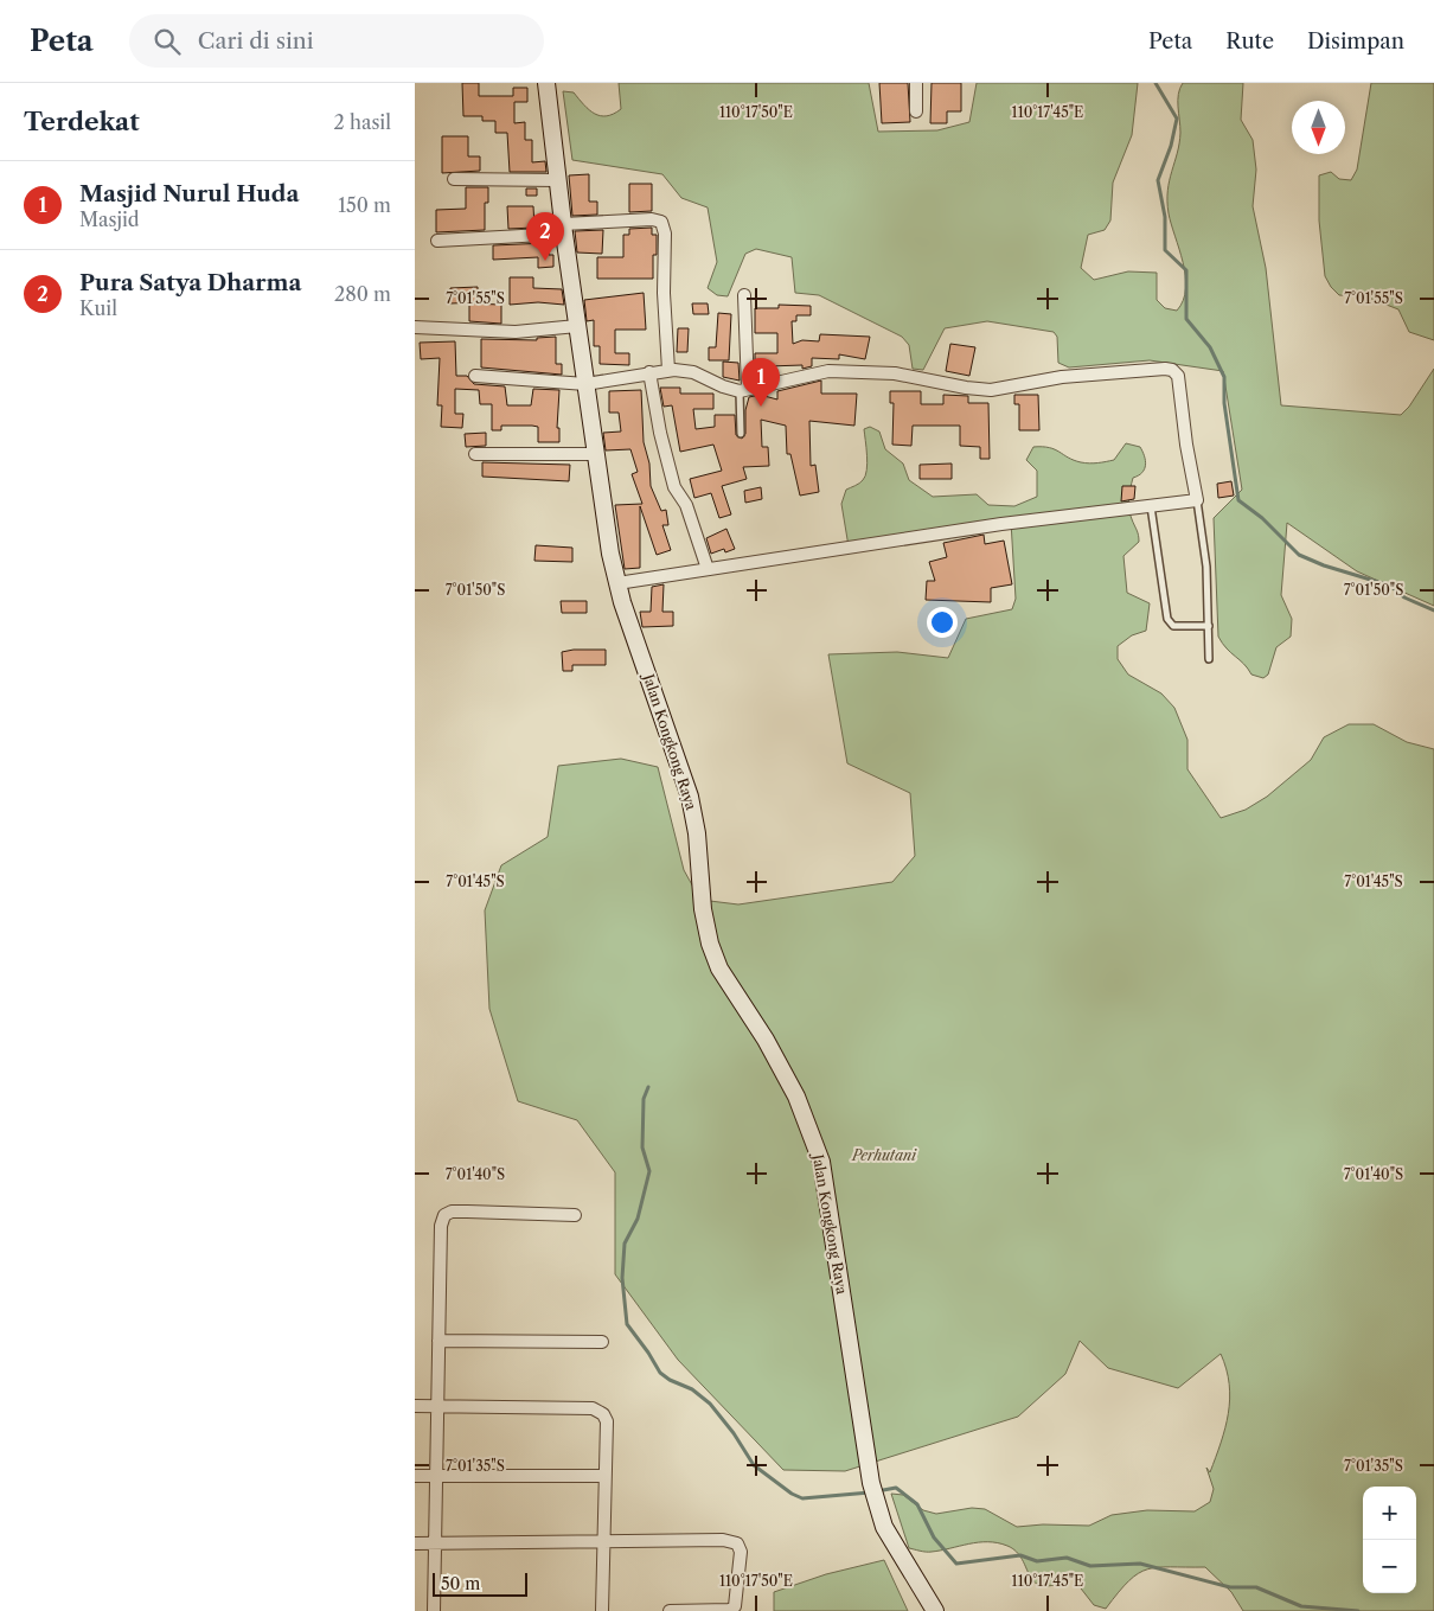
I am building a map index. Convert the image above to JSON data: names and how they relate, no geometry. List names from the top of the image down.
{
  "streets": {
    "street": ["Jalan Kongkong Raya"]
  },
  "parks": ["Perhutani"],
  "scale_bar": "50 m",
  "north": "bottom",
  "page": {
    "header": "Peta",
    "search": "Cari di sini",
    "nav": ["Peta", "Rute", "Disimpan"],
    "heading": ["Terdekat", "2 hasil"],
    "list": [
      {
        "mark": "1",
        "name": "Masjid Nurul Huda",
        "note": "Masjid",
        "value": "150 m"
      },
      {
        "mark": "2",
        "name": "Pura Satya Dharma",
        "note": "Kuil",
        "value": "280 m"
      }
    ],
    "pins": ["2", "1"],
    "map_buttons": ["+", "−"],
    "scale": "50 m"
  },
  "coordinates": [
    "110°17'50\"E",
    "110°17'45\"E",
    "7°01'55\"S",
    "7°01'50\"S",
    "7°01'45\"S",
    "7°01'40\"S",
    "7°01'35\"S"
  ]
}
